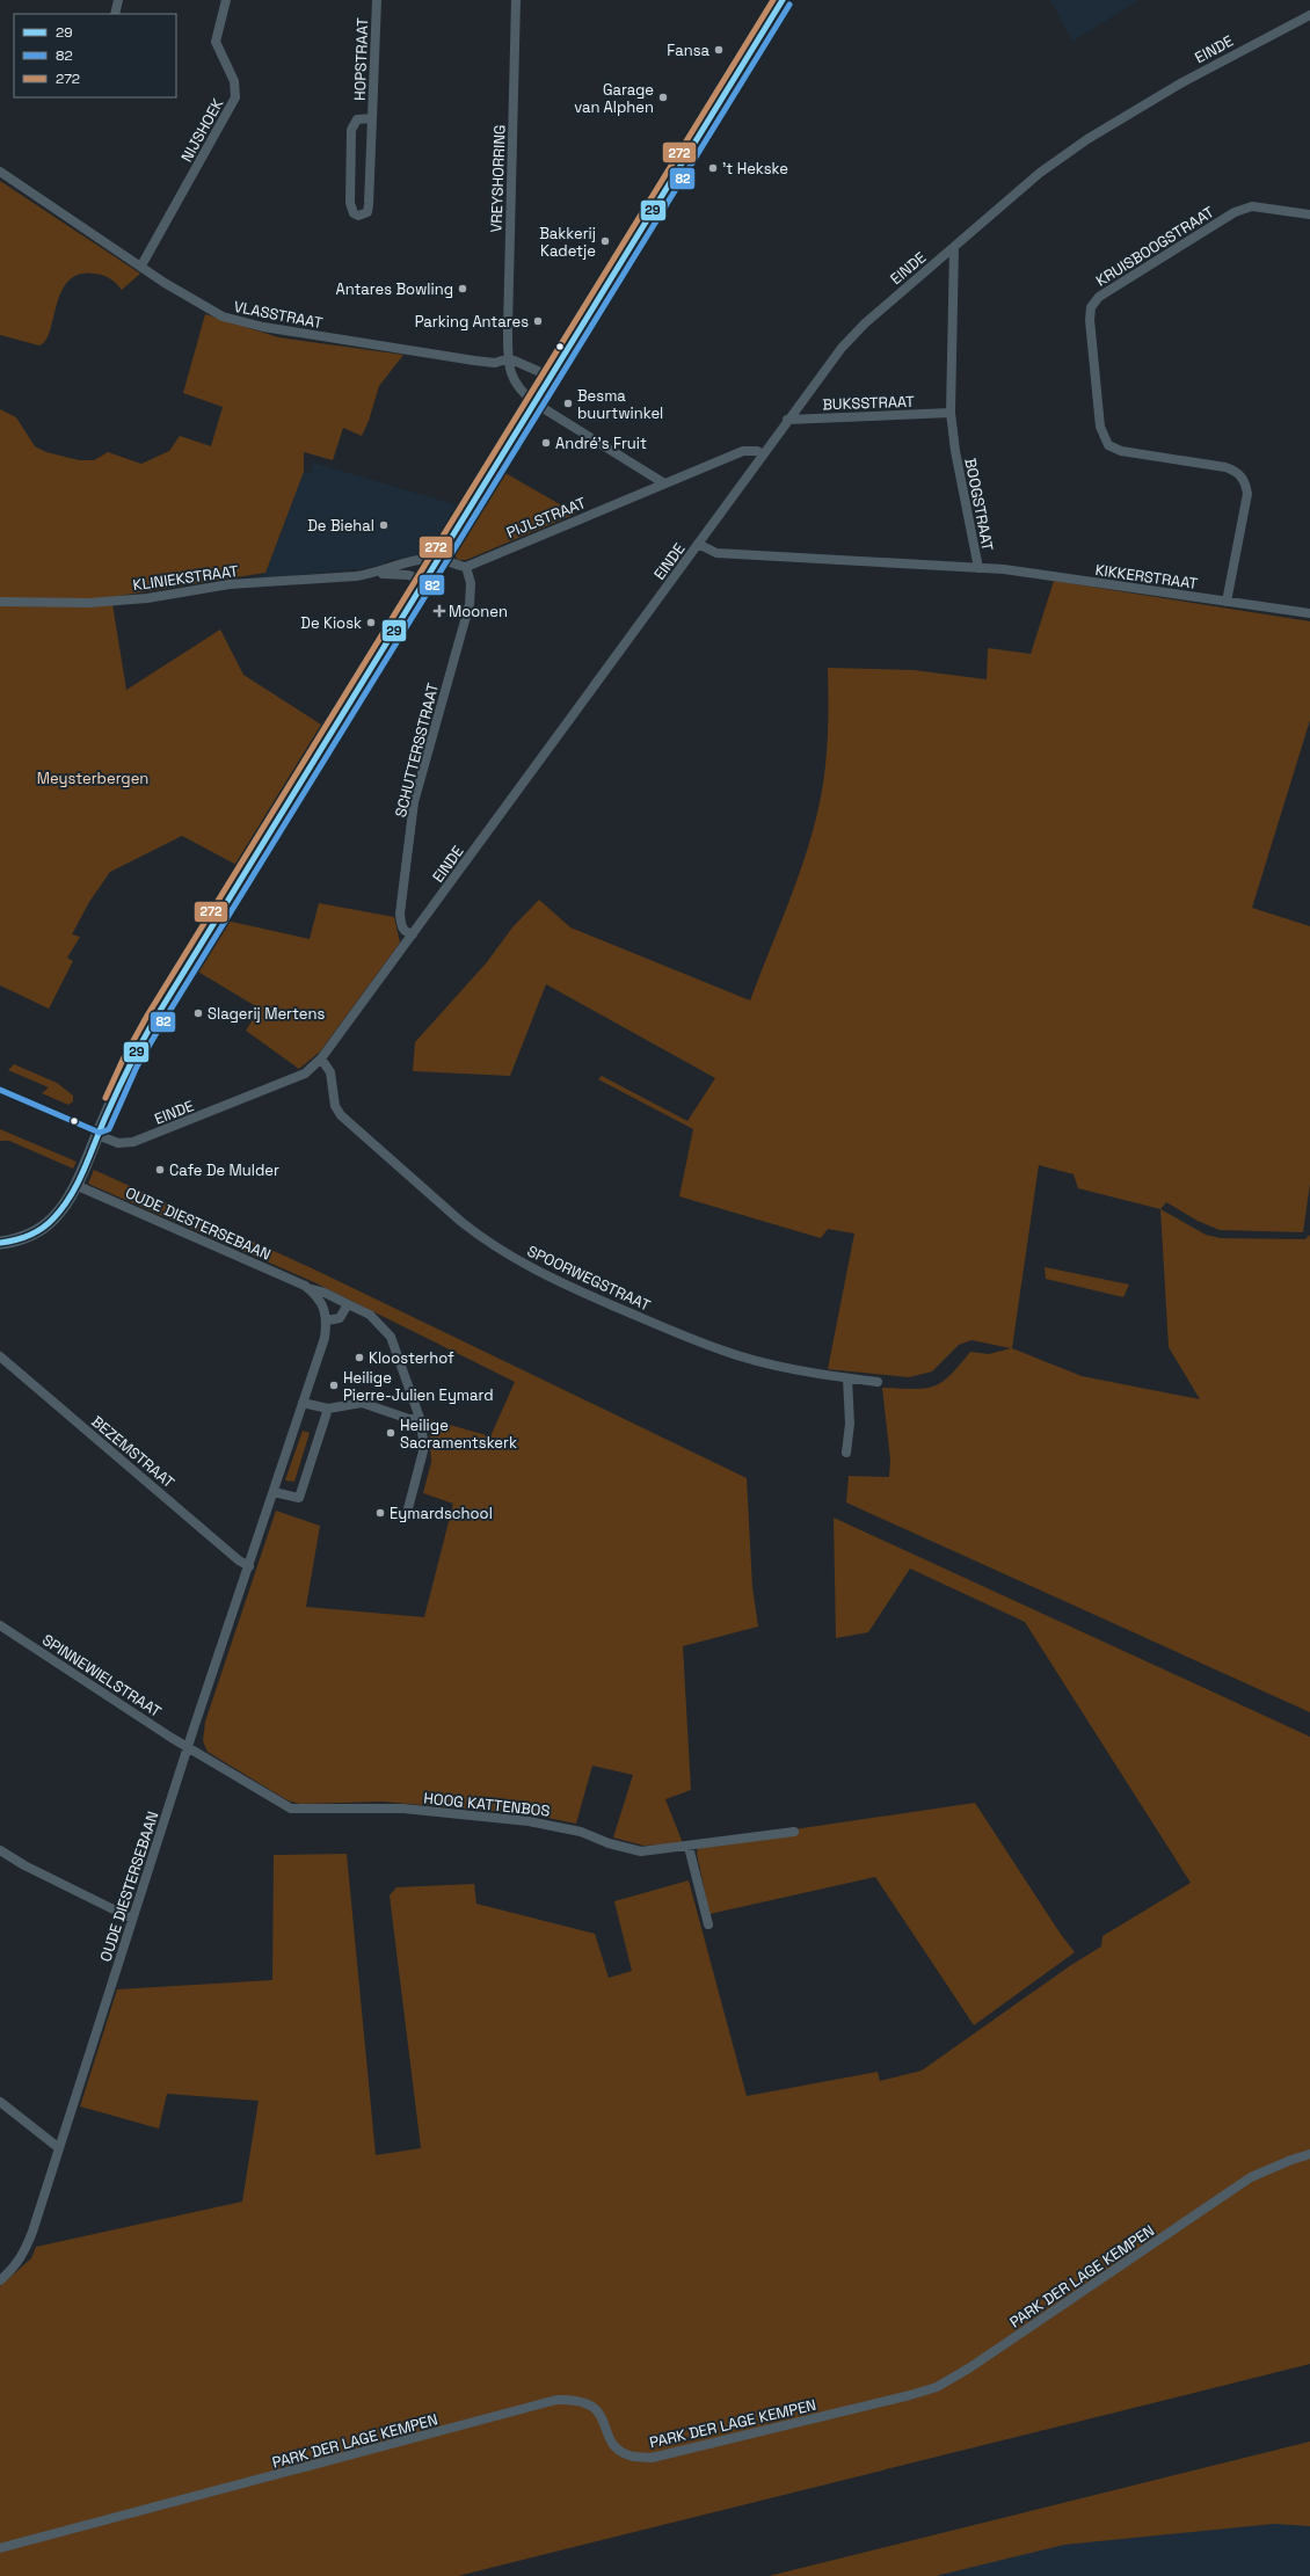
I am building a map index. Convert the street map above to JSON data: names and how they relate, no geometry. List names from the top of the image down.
{
  "streets": {
    "street": [
      "EINDE",
      "HOPSTRAAT",
      "NIJSHOEK",
      "VREYSHORRING",
      "KRUISBOOGSTRAAT",
      "VLASSTRAAT",
      "BUKSSTRAAT",
      "BOOGSTRAAT",
      "PIJLSTRAAT",
      "KIKKERSTRAAT",
      "KLINIEKSTRAAT",
      "SCHUTTERSSTRAAT",
      "OUDE DIESTERSEBAAN",
      "SPOORWEGSTRAAT",
      "BEZEMSTRAAT",
      "SPINNEWIELSTRAAT",
      "HOOG KATTENBOS",
      "PARK DER LAGE KEMPEN"
    ]
  },
  "crossings": [
    ["EINDE", "BUKSSTRAAT"],
    ["EINDE", "BOOGSTRAAT"],
    ["EINDE", "PIJLSTRAAT"],
    ["EINDE", "SCHUTTERSSTRAAT"],
    ["EINDE", "SPOORWEGSTRAAT"],
    ["NIJSHOEK", "VLASSTRAAT"],
    ["VREYSHORRING", "VLASSTRAAT"],
    ["KRUISBOOGSTRAAT", "KIKKERSTRAAT"],
    ["BUKSSTRAAT", "BOOGSTRAAT"],
    ["BOOGSTRAAT", "KIKKERSTRAAT"],
    ["PIJLSTRAAT", "SCHUTTERSSTRAAT"],
    ["OUDE DIESTERSEBAAN", "BEZEMSTRAAT"],
    ["OUDE DIESTERSEBAAN", "SPINNEWIELSTRAAT"],
    ["OUDE DIESTERSEBAAN", "HOOG KATTENBOS"],
    ["SPINNEWIELSTRAAT", "HOOG KATTENBOS"]
  ],
  "parks": ["Meysterbergen"],
  "places": {
    "other": [
      "Fansa",
      "Garage van Alphen",
      "'t Hekske",
      "Bakkerij Kadetje",
      "Antares Bowling",
      "Parking Antares",
      "Besma buurtwinkel",
      "André's Fruit",
      "De Biehal",
      "De Kiosk",
      "Slagerij Mertens",
      "Cafe De Mulder",
      "Kloosterhof",
      "Heilige Pierre-Julien Eymard",
      "Heilige Sacramentskerk",
      "Eymardschool"
    ],
    "health": ["Moonen"]
  },
  "lines": ["transit line 29", "transit line 272", "transit line 82"],
  "legend": ["29", "82", "272"]
}
